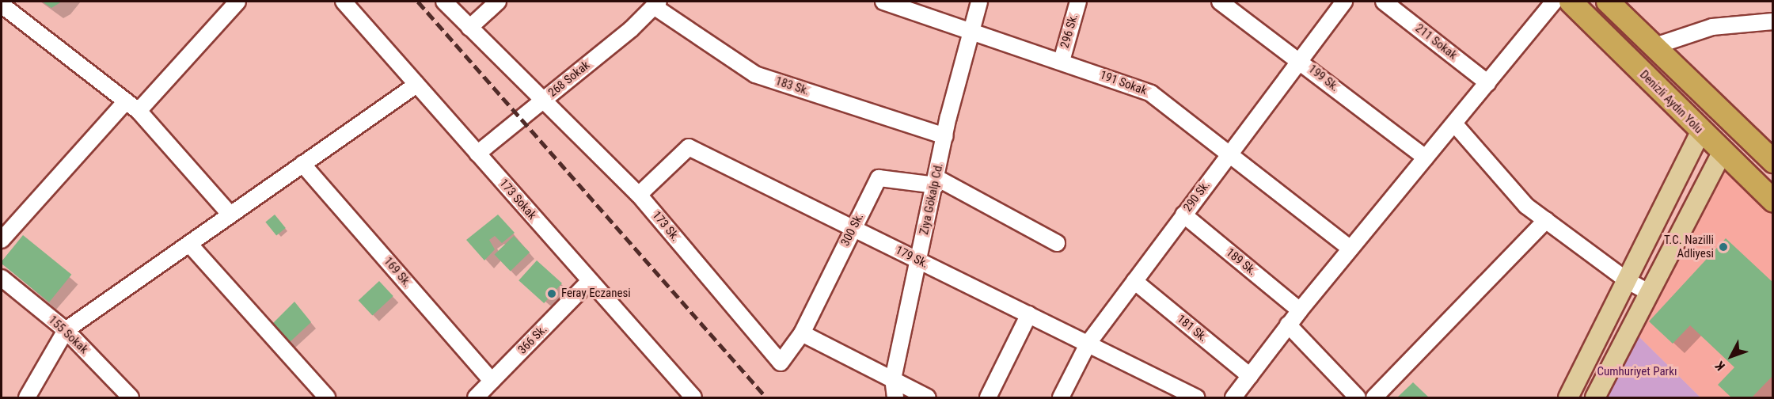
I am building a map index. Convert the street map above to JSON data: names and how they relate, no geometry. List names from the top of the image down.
{
  "streets": {
    "highway": ["Denizli Aydın Yolu"],
    "street": [
      "296 Sk.",
      "211 Sokak",
      "199 Sk.",
      "268 Sokak",
      "191 Sokak",
      "183 Sk.",
      "290 Sk.",
      "Ziya Gökalp Cd.",
      "173 Sokak",
      "173 Sk.",
      "300 Sk.",
      "179 Sk.",
      "189 Sk.",
      "169 Sk.",
      "181 Sk.",
      "155 Sokak",
      "366 Sk."
    ]
  },
  "crossings": [
    ["296 Sk.", "191 Sokak"],
    ["199 Sk.", "290 Sk."],
    ["268 Sokak", "183 Sk."],
    ["268 Sokak", "173 Sokak"],
    ["268 Sokak", "173 Sk."],
    ["191 Sokak", "290 Sk."],
    ["191 Sokak", "Ziya Gökalp Cd."],
    ["183 Sk.", "Ziya Gökalp Cd."],
    ["290 Sk.", "179 Sk."],
    ["290 Sk.", "189 Sk."],
    ["290 Sk.", "181 Sk."],
    ["Ziya Gökalp Cd.", "300 Sk."],
    ["Ziya Gökalp Cd.", "179 Sk."],
    ["173 Sokak", "366 Sk."],
    ["173 Sk.", "300 Sk."],
    ["173 Sk.", "179 Sk."],
    ["300 Sk.", "179 Sk."],
    ["169 Sk.", "366 Sk."]
  ],
  "parks": ["Cumhuriyet Parkı"],
  "places": ["T.C. Nazilli Adliyesi", "Feray Eczanesi"],
  "north": "bottom left"
}
